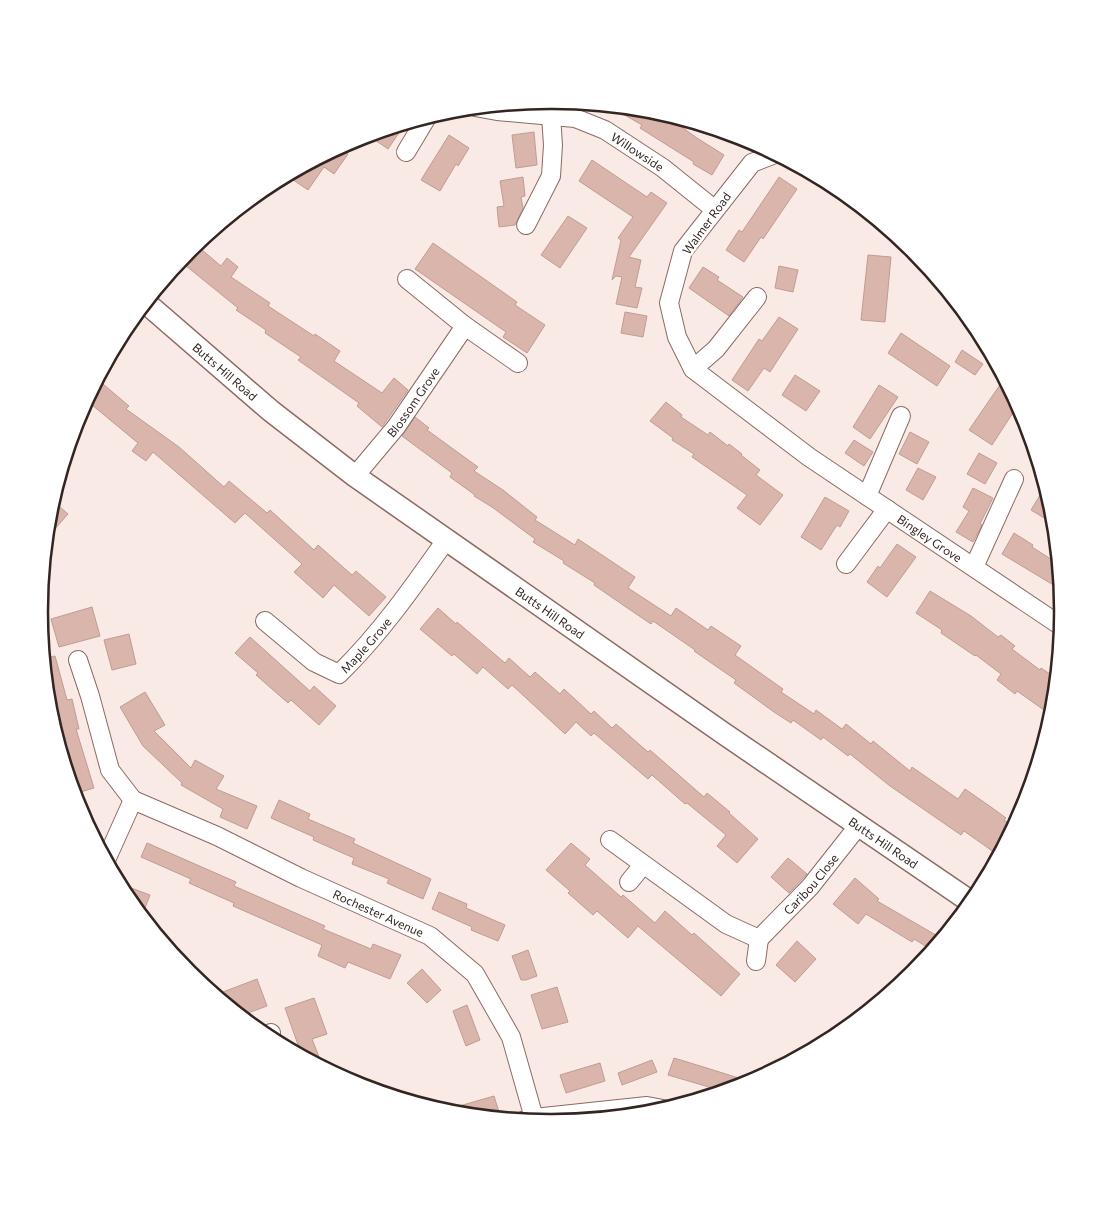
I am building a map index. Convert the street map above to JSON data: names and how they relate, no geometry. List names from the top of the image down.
{
  "streets": {
    "street": [
      "Willowside",
      "Walmer Road",
      "Butts Hill Road",
      "Blossom Grove",
      "Bingley Grove",
      "Maple Grove",
      "Caribou Close",
      "Rochester Avenue"
    ]
  },
  "crossings": [
    ["Willowside", "Walmer Road"],
    ["Walmer Road", "Bingley Grove"],
    ["Butts Hill Road", "Blossom Grove"],
    ["Butts Hill Road", "Maple Grove"],
    ["Butts Hill Road", "Caribou Close"]
  ]
}
